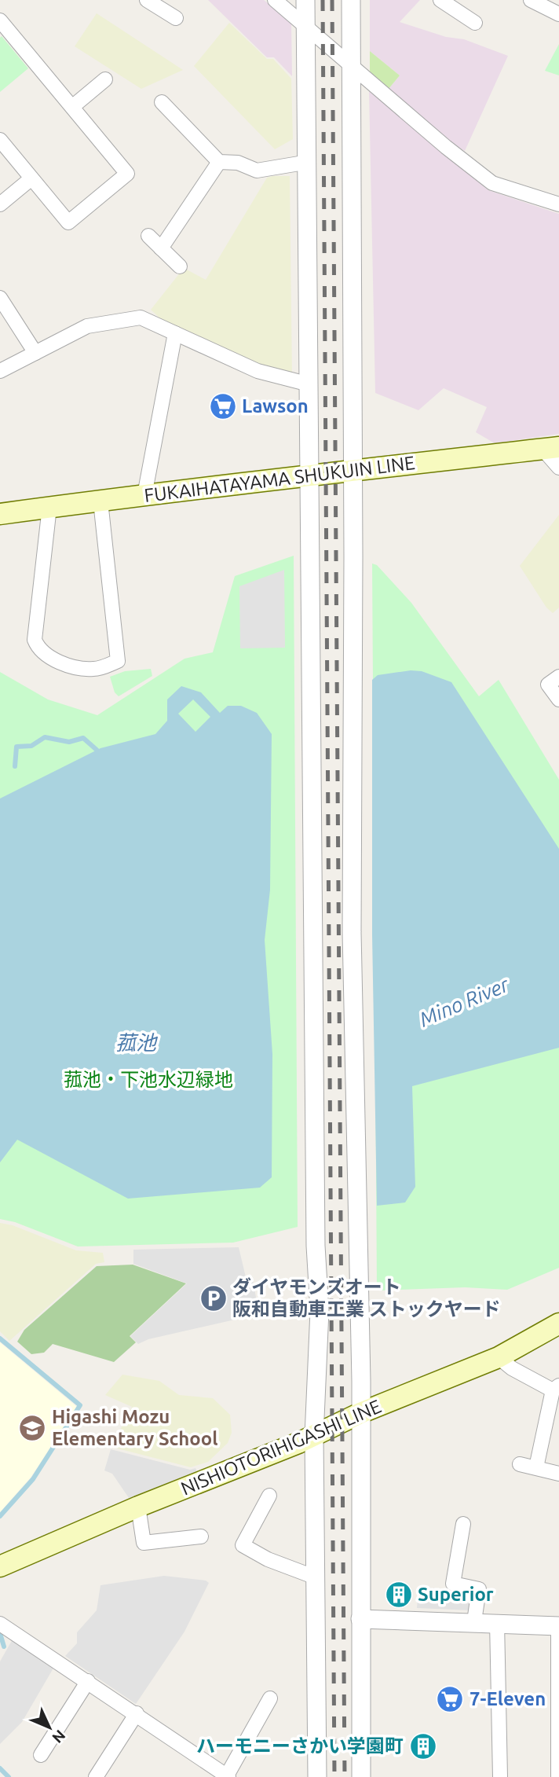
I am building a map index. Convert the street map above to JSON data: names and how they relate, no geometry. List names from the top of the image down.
{
  "streets": {
    "main road": ["FUKAIHATAYAMA SHUKUIN LINE", "NISHIOTORIHIGASHI LINE"]
  },
  "water": ["Mino River", "菰池"],
  "parks": ["菰池・下池水辺緑地"],
  "places": {
    "supermarket": ["Lawson", "7-Eleven"],
    "parking": ["ダイヤモンズオート 阪和自動車工業 ストックヤード"],
    "school or university": ["Higashi Mozu Elementary School"],
    "building": ["Superior", "ハーモニーさかい学園町"]
  },
  "north": "bottom right"
}
